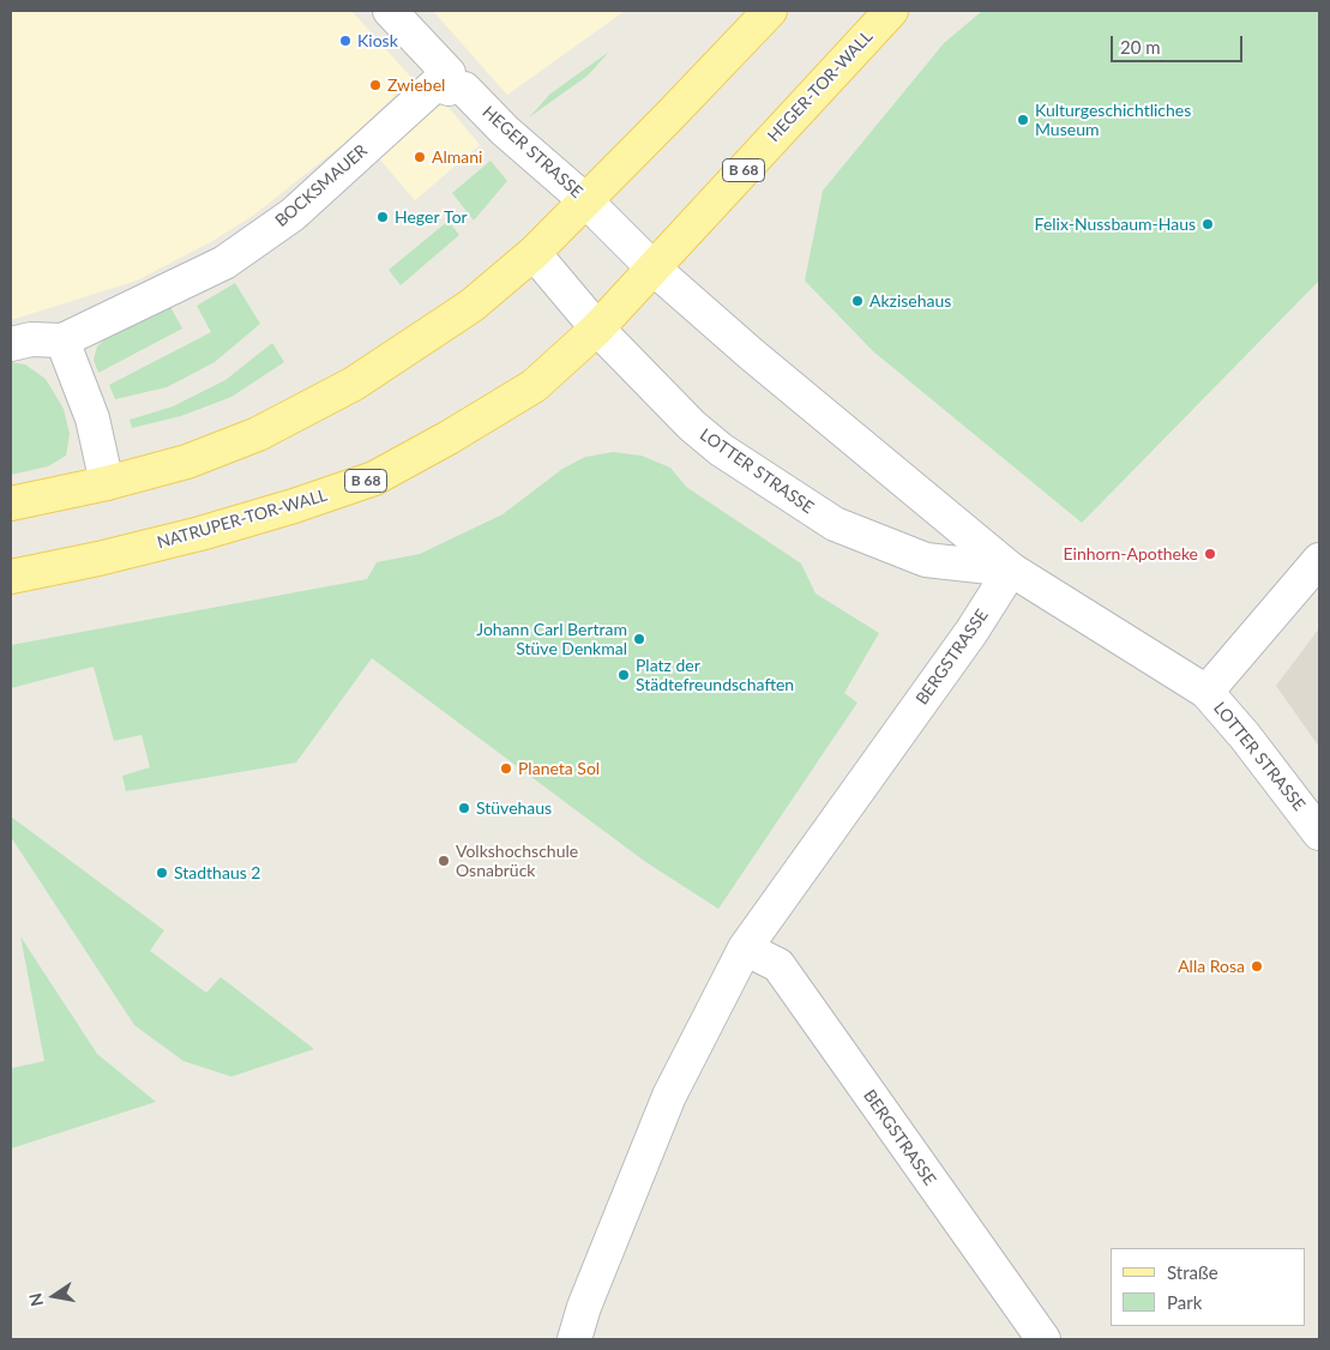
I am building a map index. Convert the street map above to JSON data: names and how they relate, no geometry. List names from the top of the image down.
{
  "streets": {
    "main road": ["HEGER-TOR-WALL", "B 68", "NATRUPER-TOR-WALL"],
    "street": [
      "HEGER STRASSE",
      "BOCKSMAUER",
      "LOTTER STRASSE",
      "BERGSTRASSE"
    ]
  },
  "crossings": [
    ["HEGER-TOR-WALL", "LOTTER STRASSE"],
    ["HEGER-TOR-WALL", "NATRUPER-TOR-WALL"],
    ["HEGER STRASSE", "BOCKSMAUER"],
    ["HEGER STRASSE", "LOTTER STRASSE"],
    ["LOTTER STRASSE", "NATRUPER-TOR-WALL"],
    ["LOTTER STRASSE", "BERGSTRASSE"]
  ],
  "places": [
    "Kiosk",
    "Zwiebel",
    "Kulturgeschichtliches Museum",
    "Almani",
    "Heger Tor",
    "Felix-Nussbaum-Haus",
    "Akzisehaus",
    "Einhorn-Apotheke",
    "Johann Carl Bertram Stüve Denkmal",
    "Platz der Städtefreundschaften",
    "Planeta Sol",
    "Stüvehaus",
    "Volkshochschule Osnabrück",
    "Stadthaus 2",
    "Alla Rosa"
  ],
  "legend": ["Straße", "Park"],
  "scale_bar": "20 m",
  "north": "left"
}
